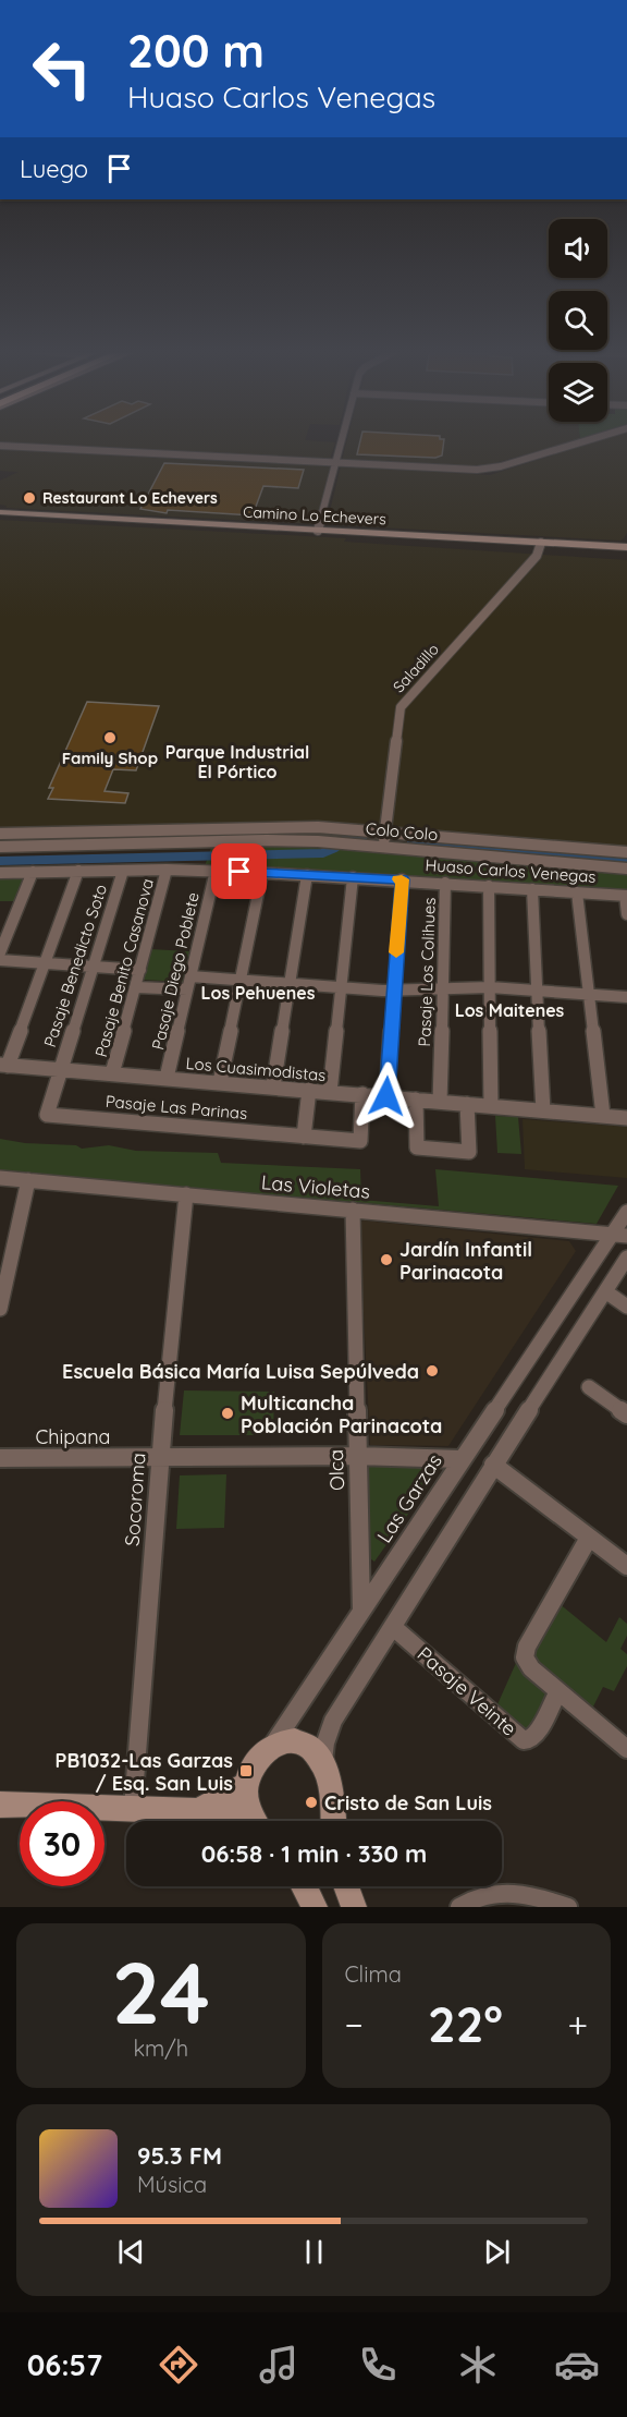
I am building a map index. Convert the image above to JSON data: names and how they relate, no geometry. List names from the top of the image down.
{
  "streets": {
    "main road": ["Camino Lo Echevers"],
    "street": [
      "Saladillo",
      "Colo Colo",
      "Huaso Carlos Venegas",
      "Pasaje Benedicto Soto",
      "Pasaje Benito Casanova",
      "Pasaje Diego Poblete",
      "Pasaje Los Colihues",
      "Los Cuasimodistas",
      "Pasaje Las Parinas",
      "Las Violetas",
      "Chipana",
      "Olca",
      "Las Garzas",
      "Socoroma",
      "Pasaje Veinte"
    ]
  },
  "crossings": [
    ["Camino Lo Echevers", "Saladillo"],
    ["Saladillo", "Colo Colo"],
    ["Huaso Carlos Venegas", "Pasaje Benedicto Soto"],
    ["Huaso Carlos Venegas", "Pasaje Benito Casanova"],
    ["Huaso Carlos Venegas", "Pasaje Diego Poblete"],
    ["Huaso Carlos Venegas", "Pasaje Los Colihues"],
    ["Pasaje Benedicto Soto", "Los Cuasimodistas"],
    ["Pasaje Benedicto Soto", "Pasaje Las Parinas"],
    ["Pasaje Benito Casanova", "Los Cuasimodistas"],
    ["Pasaje Diego Poblete", "Los Cuasimodistas"],
    ["Pasaje Los Colihues", "Los Cuasimodistas"],
    ["Los Cuasimodistas", "Pasaje Las Parinas"],
    ["Las Violetas", "Olca"],
    ["Las Violetas", "Las Garzas"],
    ["Las Violetas", "Socoroma"],
    ["Chipana", "Olca"],
    ["Chipana", "Las Garzas"],
    ["Chipana", "Socoroma"],
    ["Olca", "Las Garzas"]
  ],
  "districts": ["Parque Industrial El Pórtico", "Los Pehuenes", "Los Maitenes"],
  "places": {
    "other": [
      "Restaurant Lo Echevers",
      "Family Shop",
      "Jardín Infantil Parinacota",
      "Escuela Básica María Luisa Sepúlveda",
      "Multicancha Población Parinacota",
      "Cristo de San Luis"
    ],
    "transit": ["PB1032-Las Garzas / Esq. San Luis"]
  },
  "page": {
    "turn": ["200 m", "Huaso Carlos Venegas"],
    "then": "Luego",
    "limit": "30",
    "trip": "06:58 · 1 min · 330 m",
    "tile": [
      ["24", "km/h"],
      "Clima"
    ],
    "heat": ["−", "22°", "+"],
    "song": ["95.3 FM", "Música"],
    "tabs": "06:57"
  }
}
